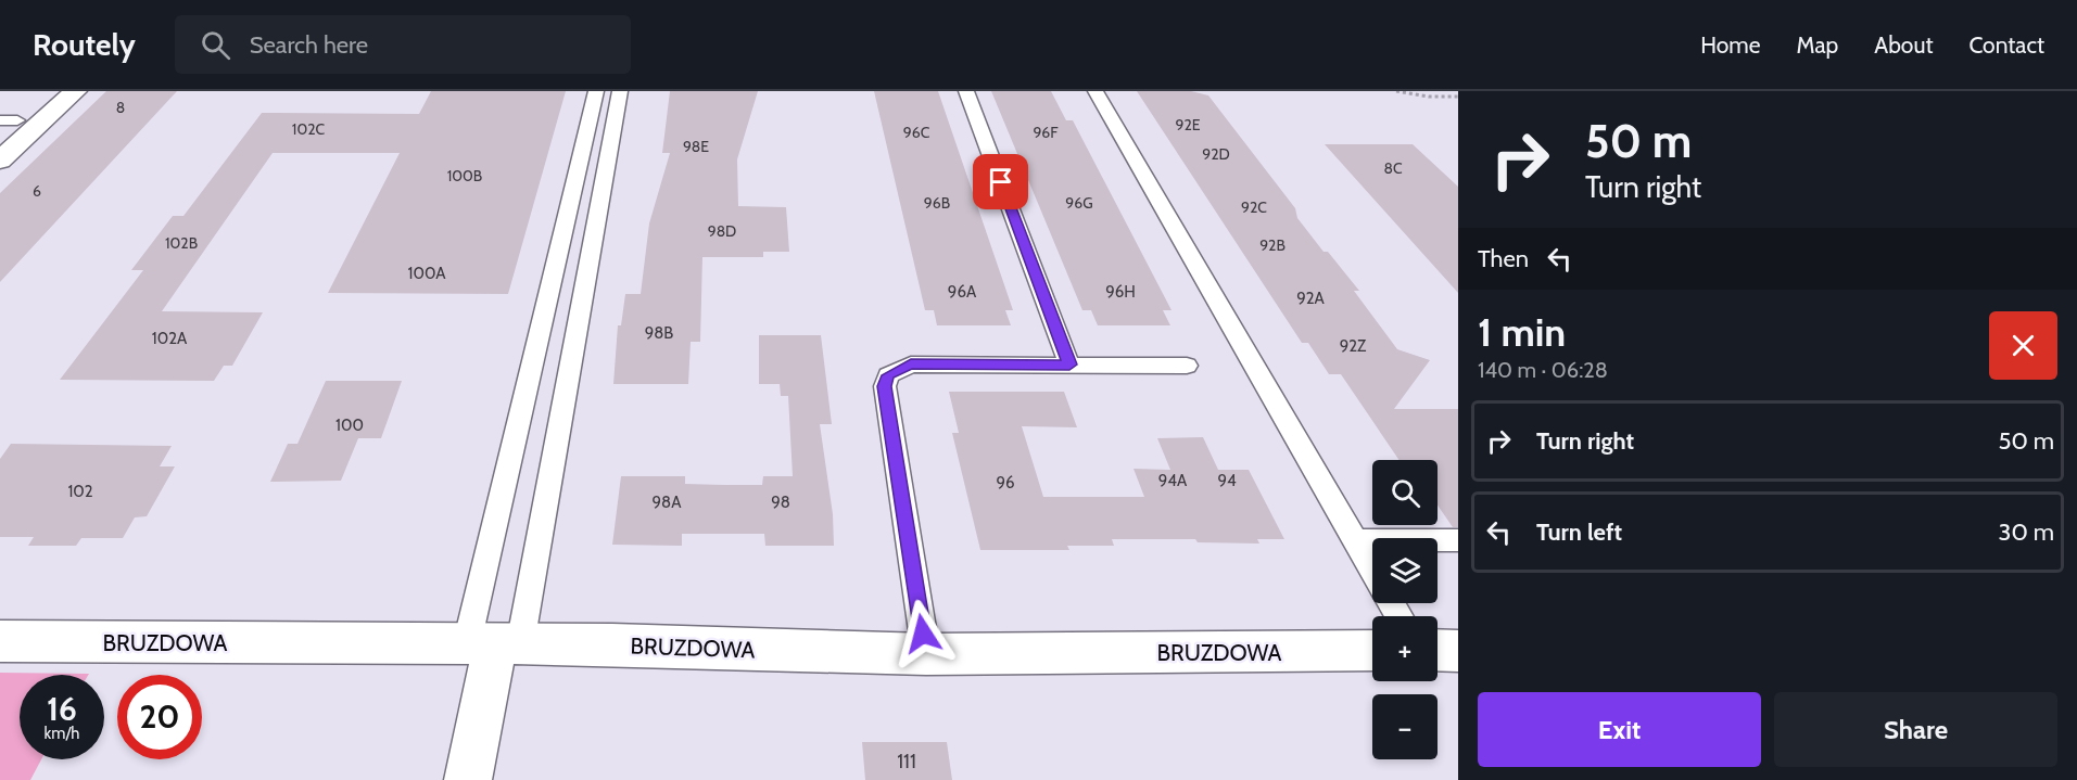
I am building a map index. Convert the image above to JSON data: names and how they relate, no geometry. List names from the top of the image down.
{
  "streets": {
    "street": ["BRUZDOWA"]
  },
  "house_numbers": [
    "8",
    "92E",
    "102C",
    "96C",
    "96F",
    "98E",
    "92D",
    "8C",
    "100B",
    "6",
    "96B",
    "96G",
    "92C",
    "98D",
    "102B",
    "92B",
    "100A",
    "96A",
    "96H",
    "92A",
    "98B",
    "102A",
    "92Z",
    "100",
    "94A",
    "94",
    "96",
    "102",
    "98A",
    "98",
    "111"
  ],
  "page": {
    "header": "Routely",
    "search": "Search here",
    "nav": [
      "Home",
      "Map",
      "About",
      "Contact"
    ],
    "turn": ["50 m", "Turn right"],
    "then": "Then",
    "heading": ["1 min", "140 m · 06:28"],
    "list": [
      {
        "name": "Turn right",
        "value": "50 m"
      },
      {
        "name": "Turn left",
        "value": "30 m"
      }
    ],
    "map_buttons": ["+", "−"],
    "speed": "16 km/h",
    "limit": "20",
    "buttons": ["Exit", "Share"]
  }
}
